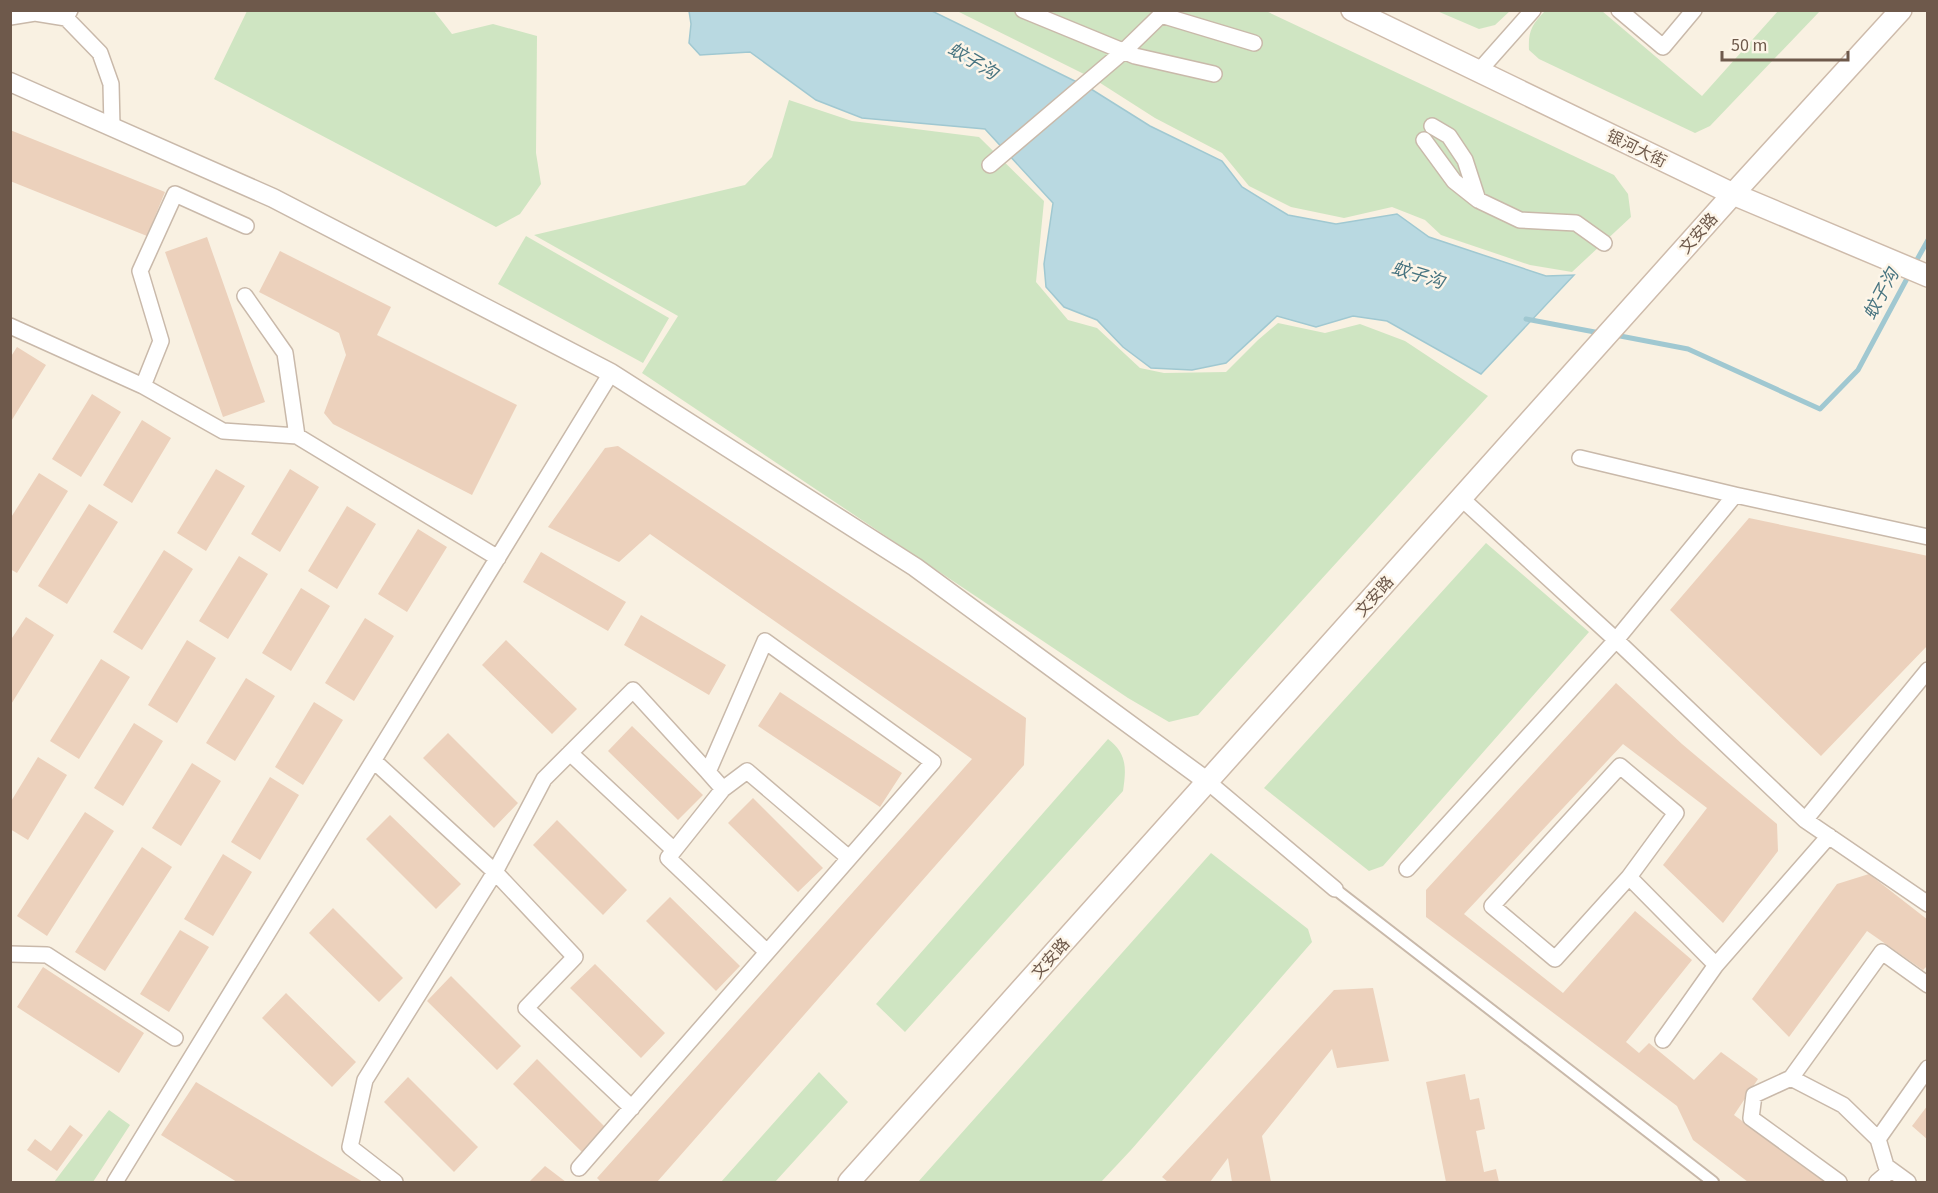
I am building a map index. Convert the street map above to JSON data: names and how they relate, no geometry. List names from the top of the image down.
{
  "streets": {
    "main road": ["银河大街", "文安路"]
  },
  "crossings": [
    ["银河大街", "文安路"]
  ],
  "water": ["蚊子沟"],
  "scale_bar": "50 m"
}
